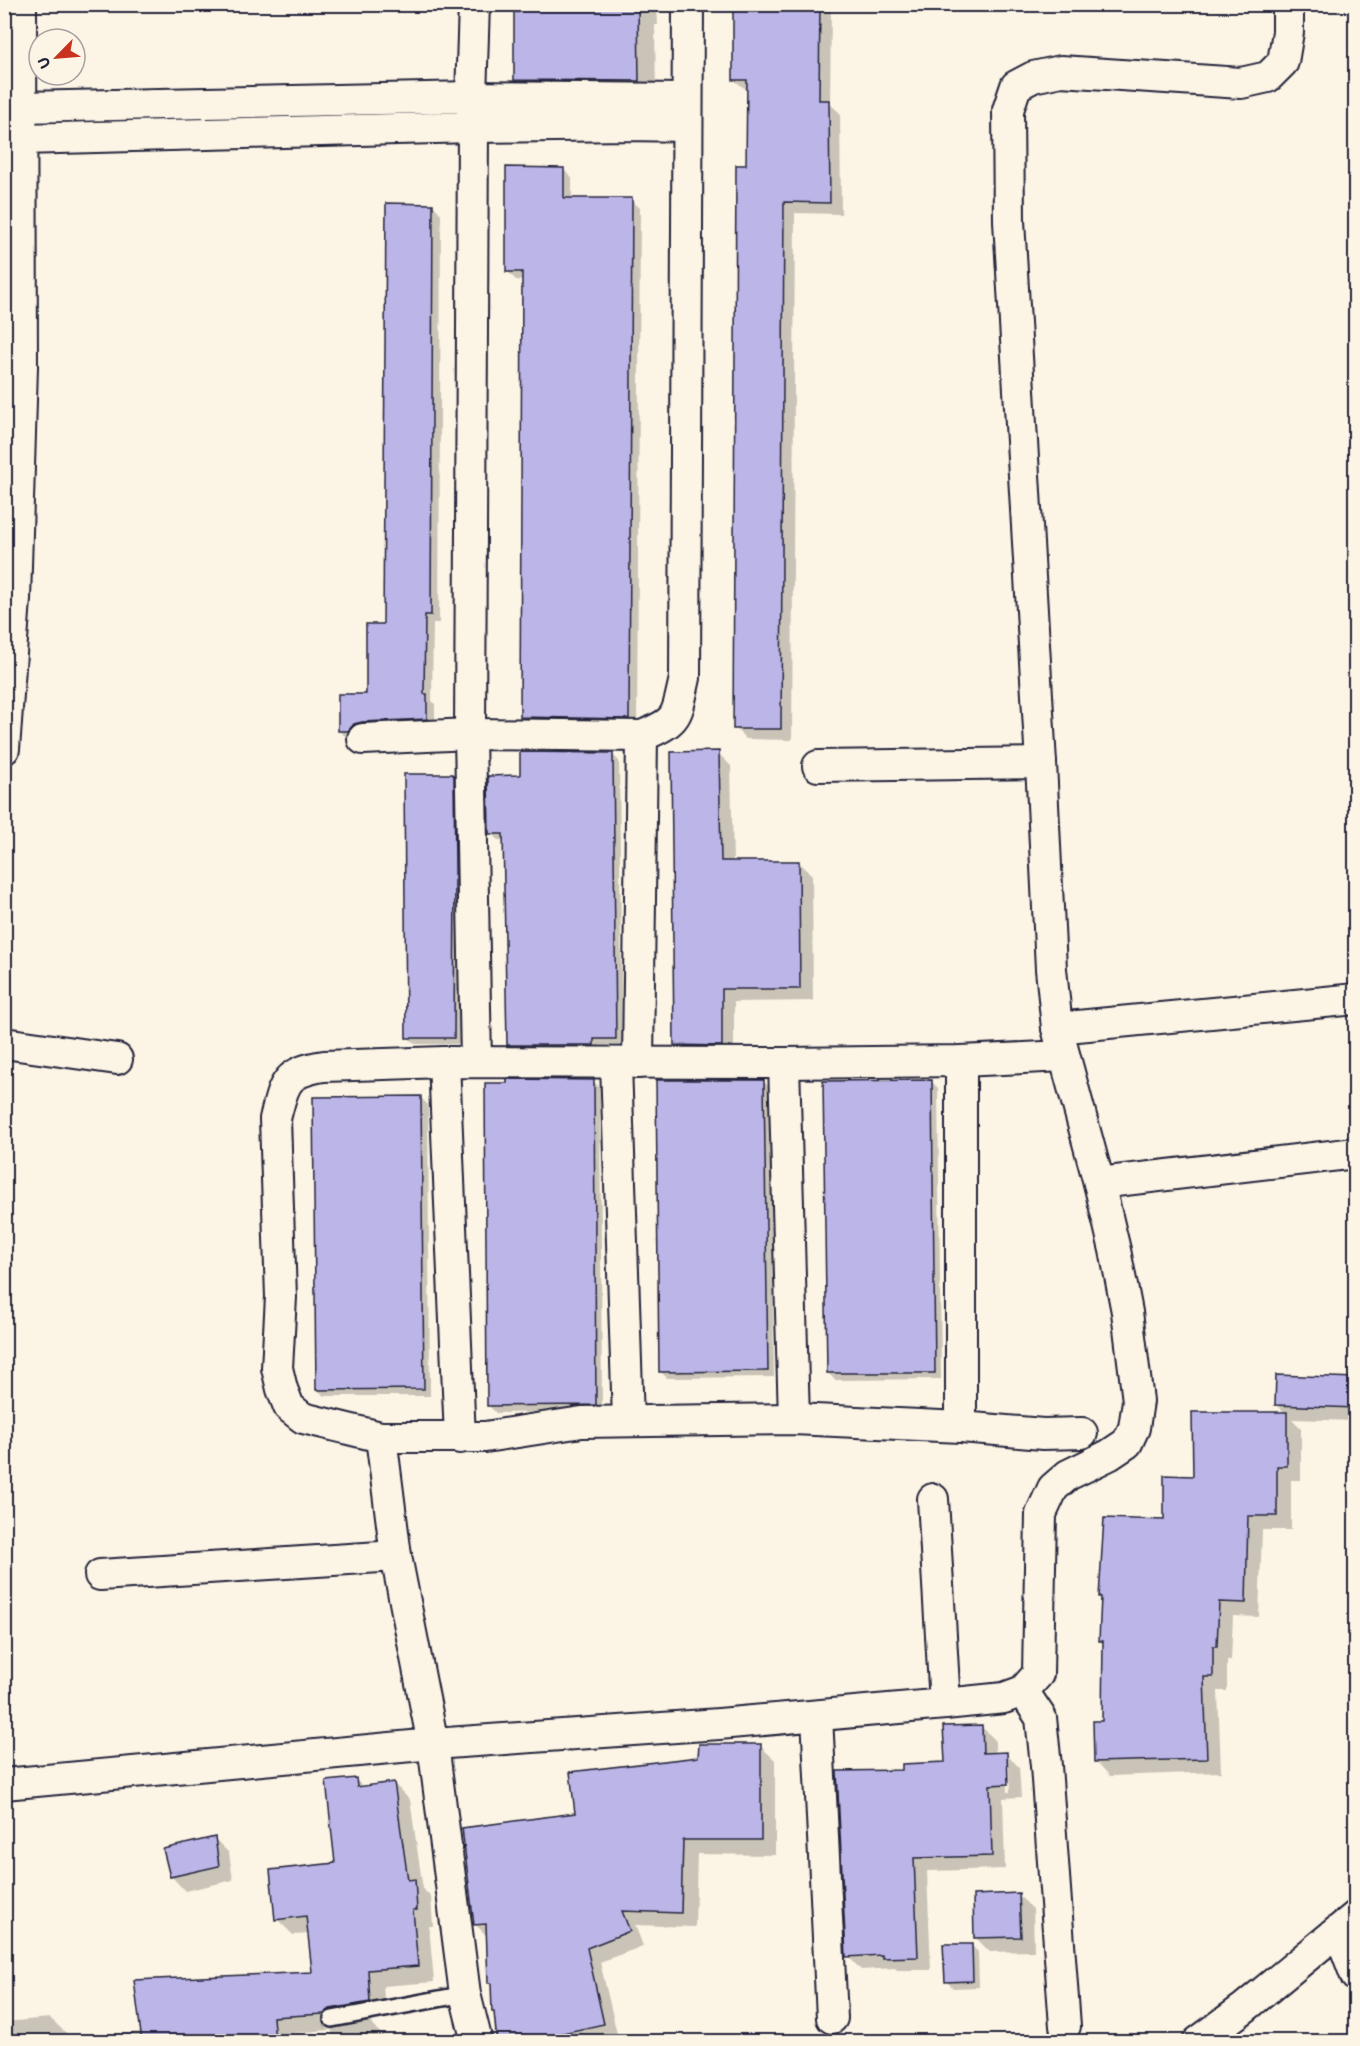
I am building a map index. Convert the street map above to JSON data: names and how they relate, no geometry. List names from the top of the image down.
{
  "north": "bottom left"
}
